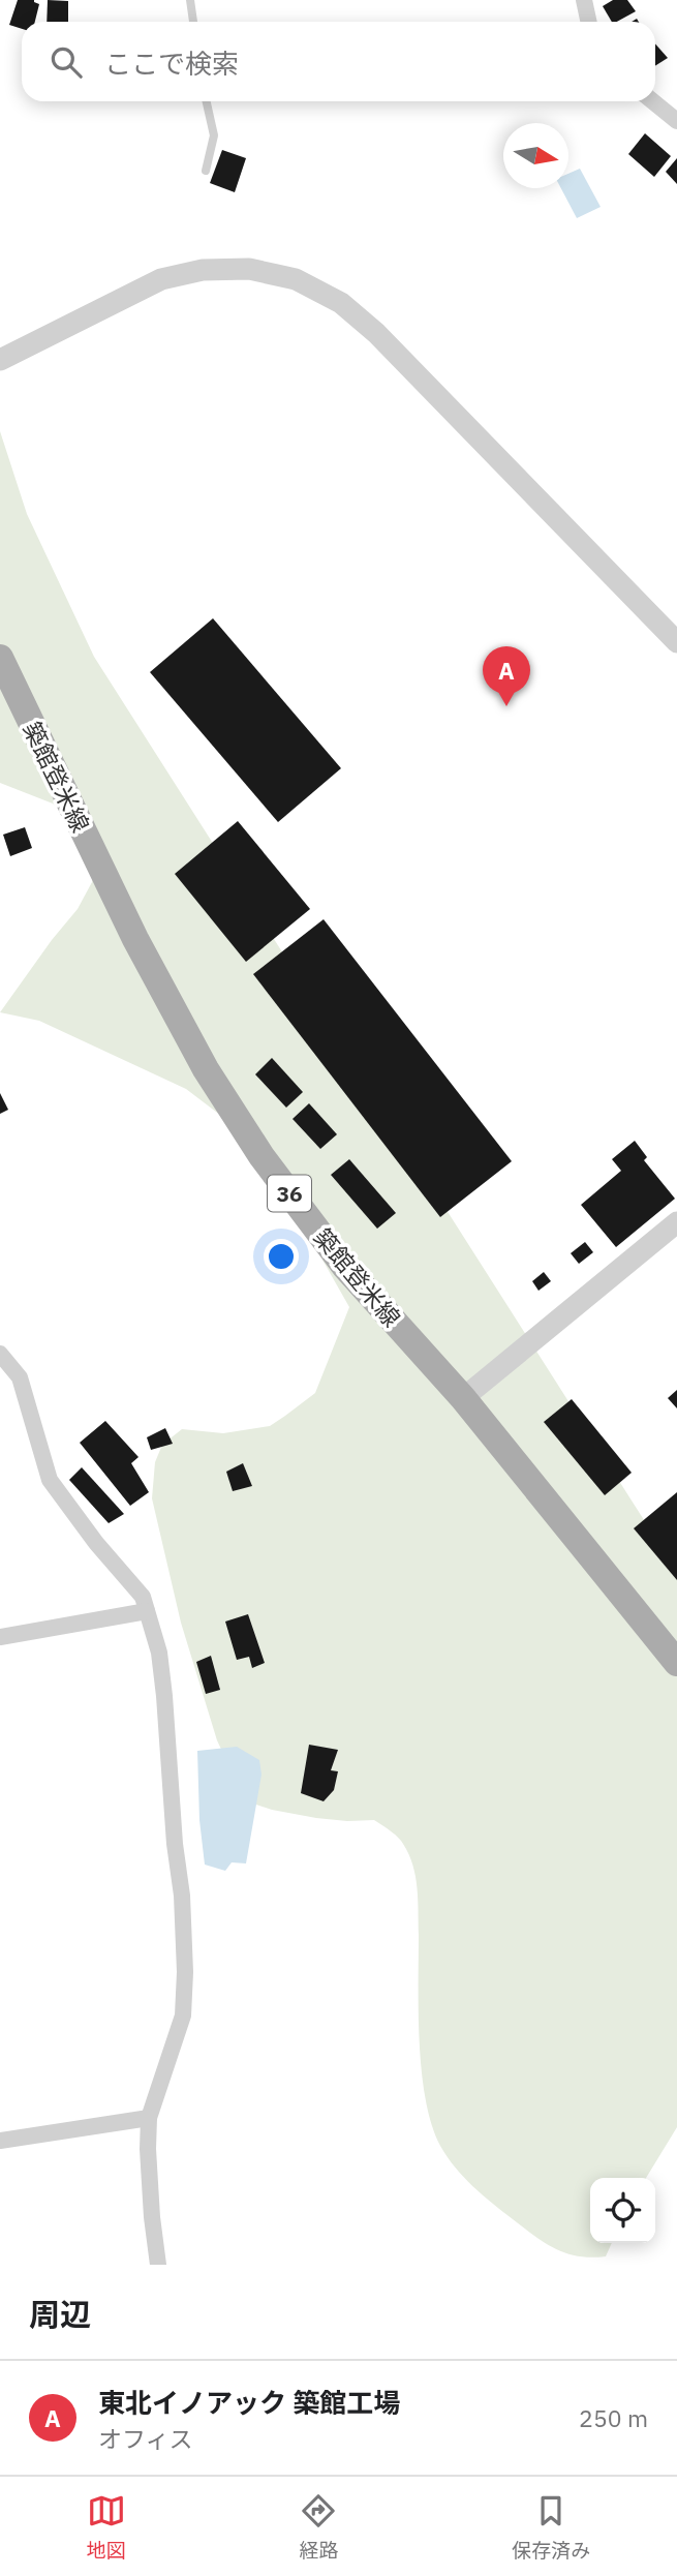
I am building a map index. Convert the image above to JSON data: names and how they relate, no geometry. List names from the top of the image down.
{
  "streets": {
    "main road": ["築館登米線", "36"]
  },
  "north": "right",
  "page": {
    "search": "ここで検索",
    "pins": "A",
    "heading": "周辺",
    "list": [
      {
        "mark": "A",
        "name": "東北イノアック 築館工場",
        "note": "オフィス",
        "value": "250 m"
      }
    ],
    "nav": ["地図", "経路", "保存済み"]
  }
}
